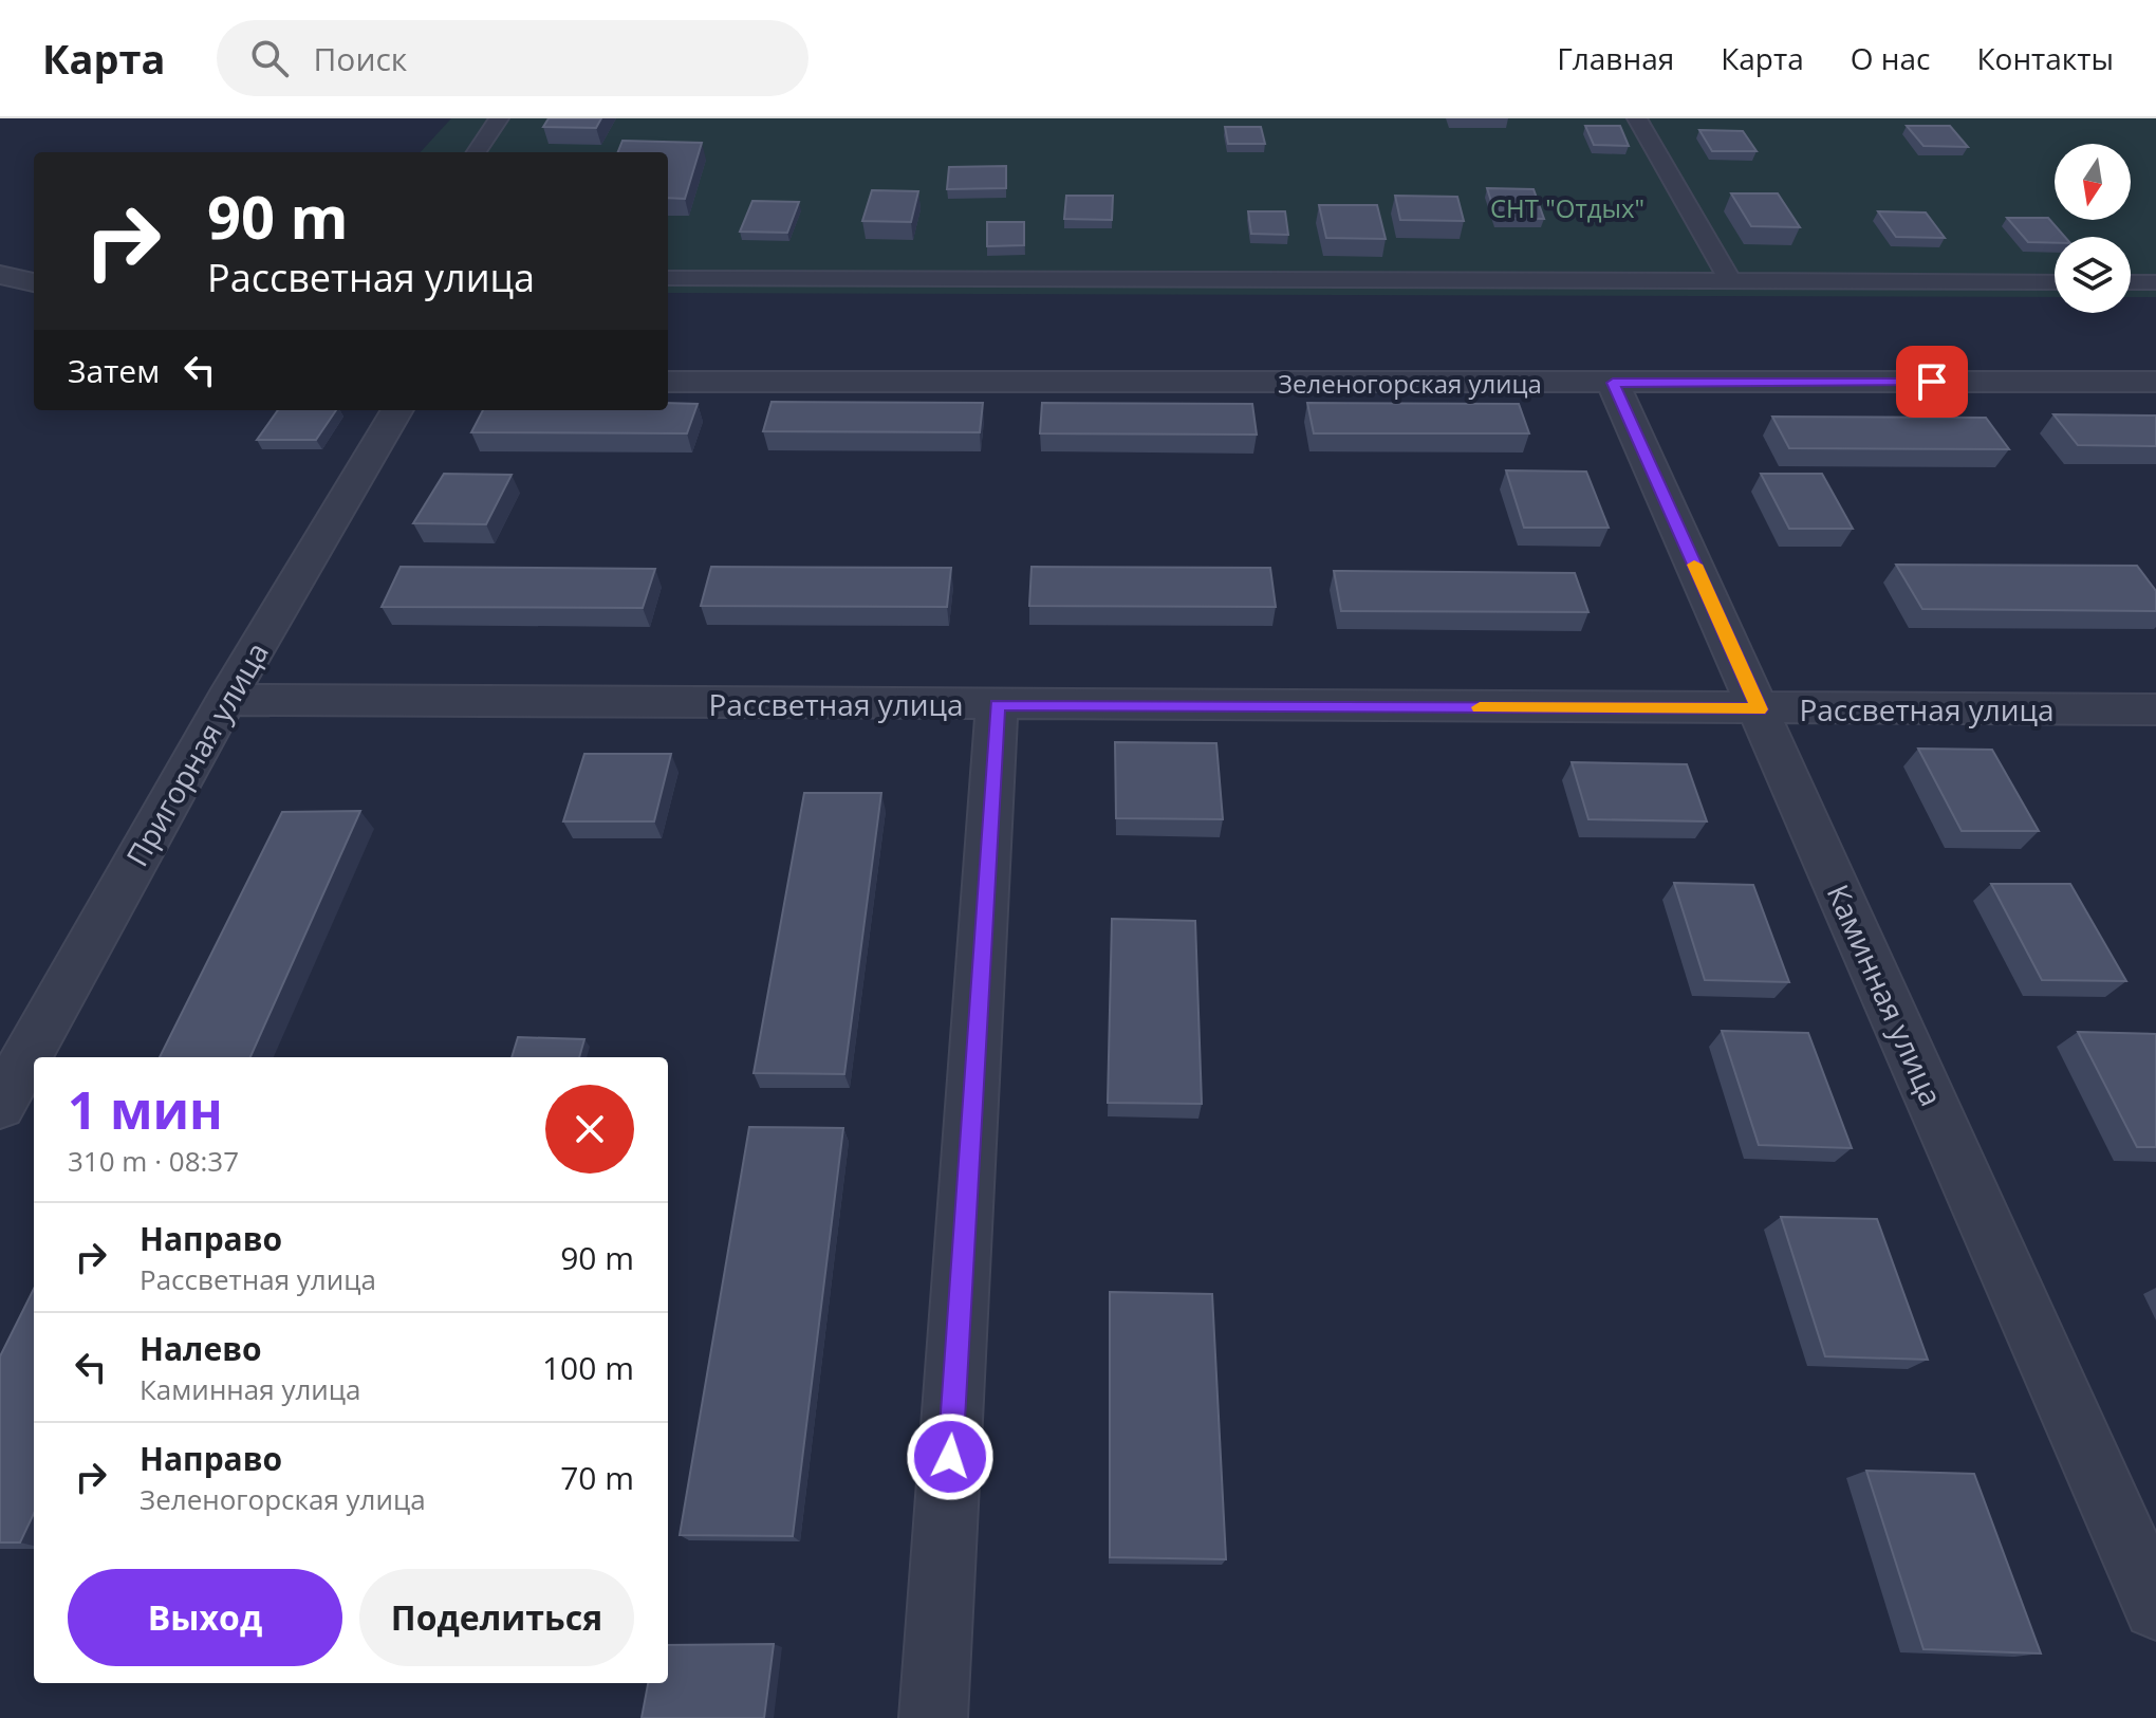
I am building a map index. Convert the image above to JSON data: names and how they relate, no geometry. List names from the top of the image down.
{
  "streets": {
    "street": [
      "Зеленогорская улица",
      "Рассветная улица",
      "Пригорная улица",
      "Каминная улица"
    ]
  },
  "crossings": [
    ["Зеленогорская улица", "Каминная улица"],
    ["Рассветная улица", "Пригорная улица"],
    ["Рассветная улица", "Каминная улица"]
  ],
  "parks": ["СНТ \"Отдых\""],
  "north": "bottom",
  "page": {
    "header": "Карта",
    "search": "Поиск",
    "nav": [
      "Главная",
      "Карта",
      "О нас",
      "Контакты"
    ],
    "turn": ["90 m", "Рассветная улица"],
    "then": "Затем",
    "heading": ["1 мин", "310 m · 08:37"],
    "list": [
      {
        "name": "Направо",
        "note": "Рассветная улица",
        "value": "90 m"
      },
      {
        "name": "Налево",
        "note": "Каминная улица",
        "value": "100 m"
      },
      {
        "name": "Направо",
        "note": "Зеленогорская улица",
        "value": "70 m"
      }
    ],
    "buttons": ["Выход", "Поделиться"]
  }
}
